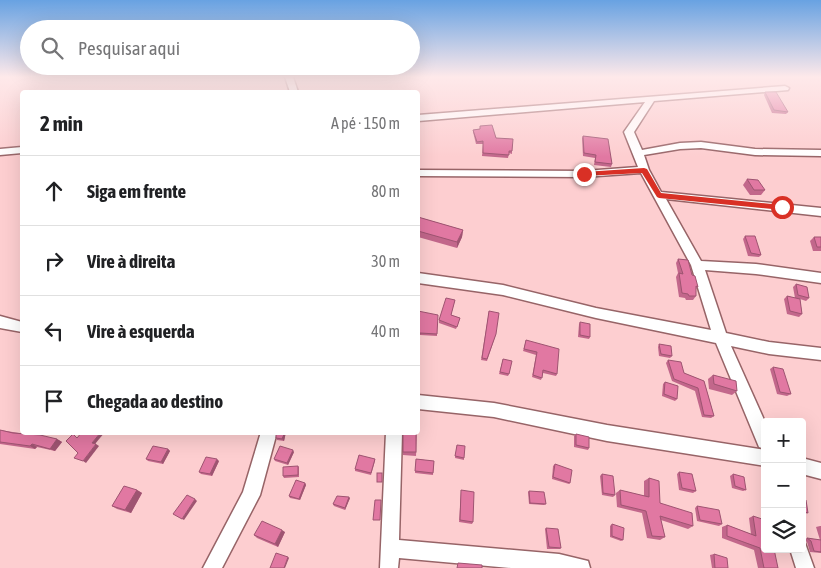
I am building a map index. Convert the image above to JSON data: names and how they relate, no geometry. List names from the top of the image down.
{
  "page": {
    "search": "Pesquisar aqui",
    "heading": ["2 min", "A pé · 150 m"],
    "list": [
      ["Siga em frente", "80 m"],
      ["Vire à direita", "30 m"],
      ["Vire à esquerda", "40 m"],
      "Chegada ao destino"
    ],
    "map_buttons": ["+", "−"]
  }
}
